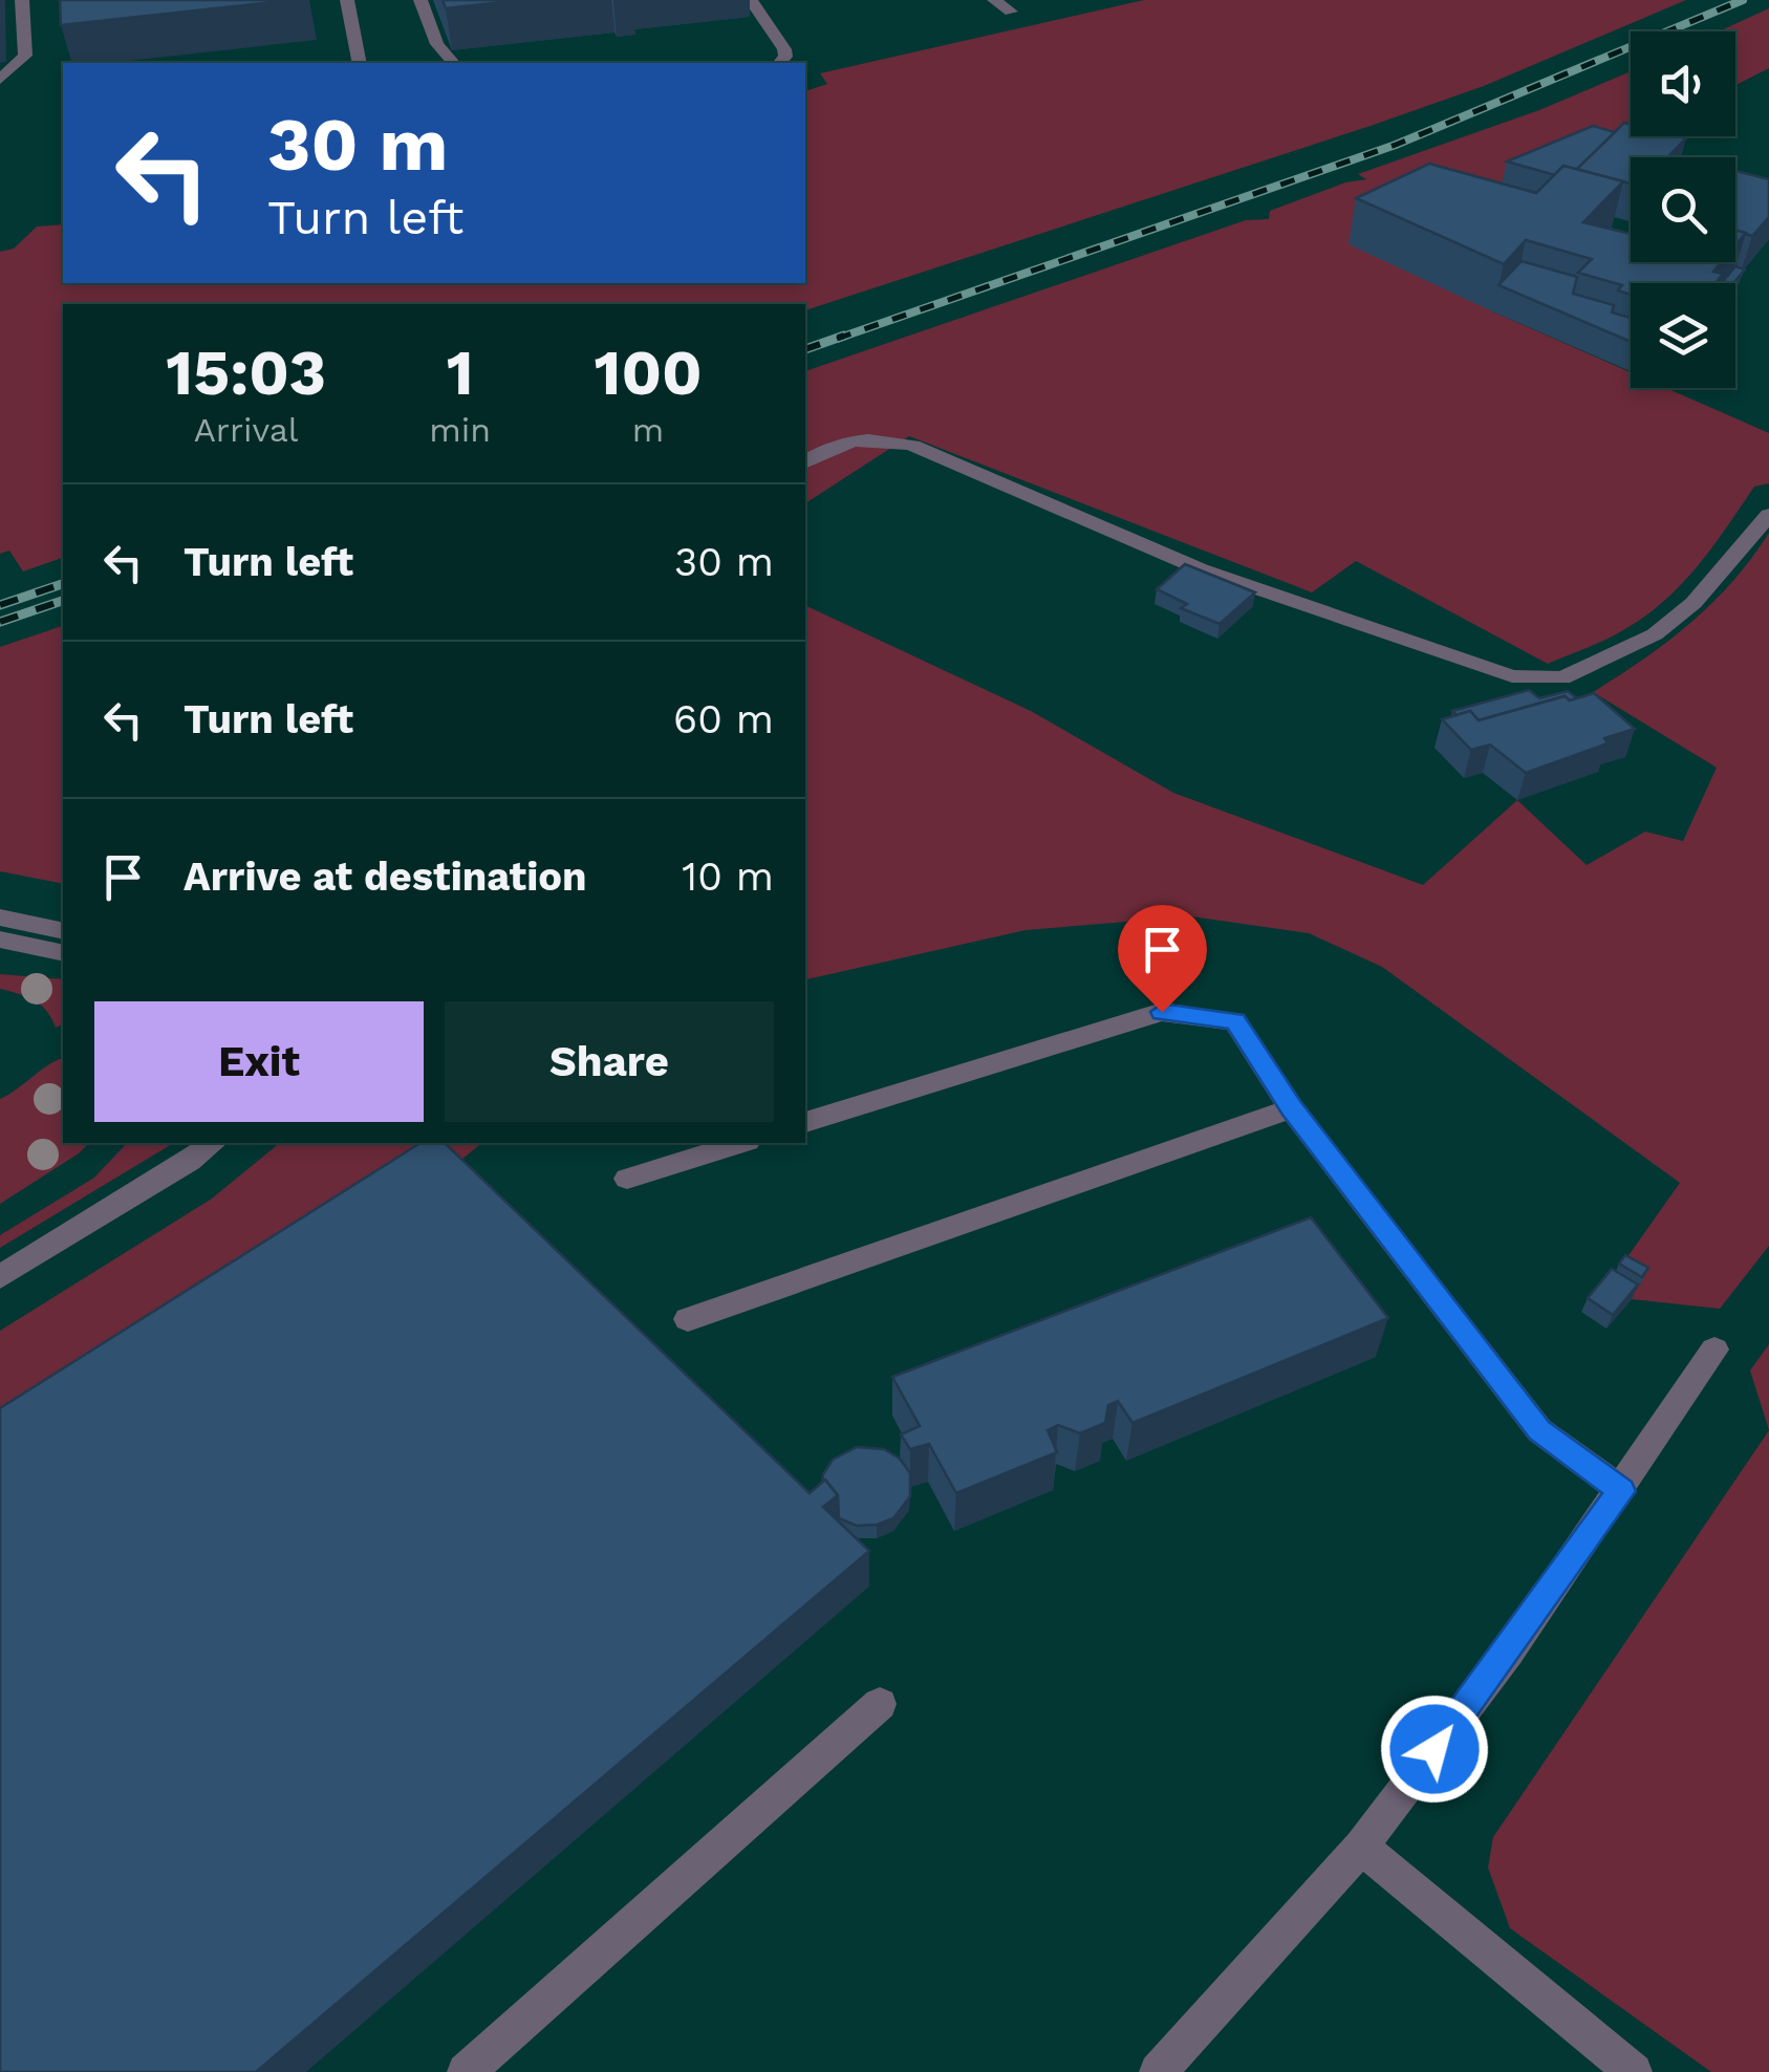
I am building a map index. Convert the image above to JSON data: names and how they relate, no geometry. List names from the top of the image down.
{
  "page": {
    "turn": ["30 m", "Turn left"],
    "eta": [
      "15:03",
      "Arrival",
      "1",
      "min",
      "100",
      "m"
    ],
    "list": [
      {
        "name": "Turn left",
        "value": "30 m"
      },
      {
        "name": "Turn left",
        "value": "60 m"
      },
      {
        "name": "Arrive at destination",
        "value": "10 m"
      }
    ],
    "buttons": ["Exit", "Share"]
  }
}
